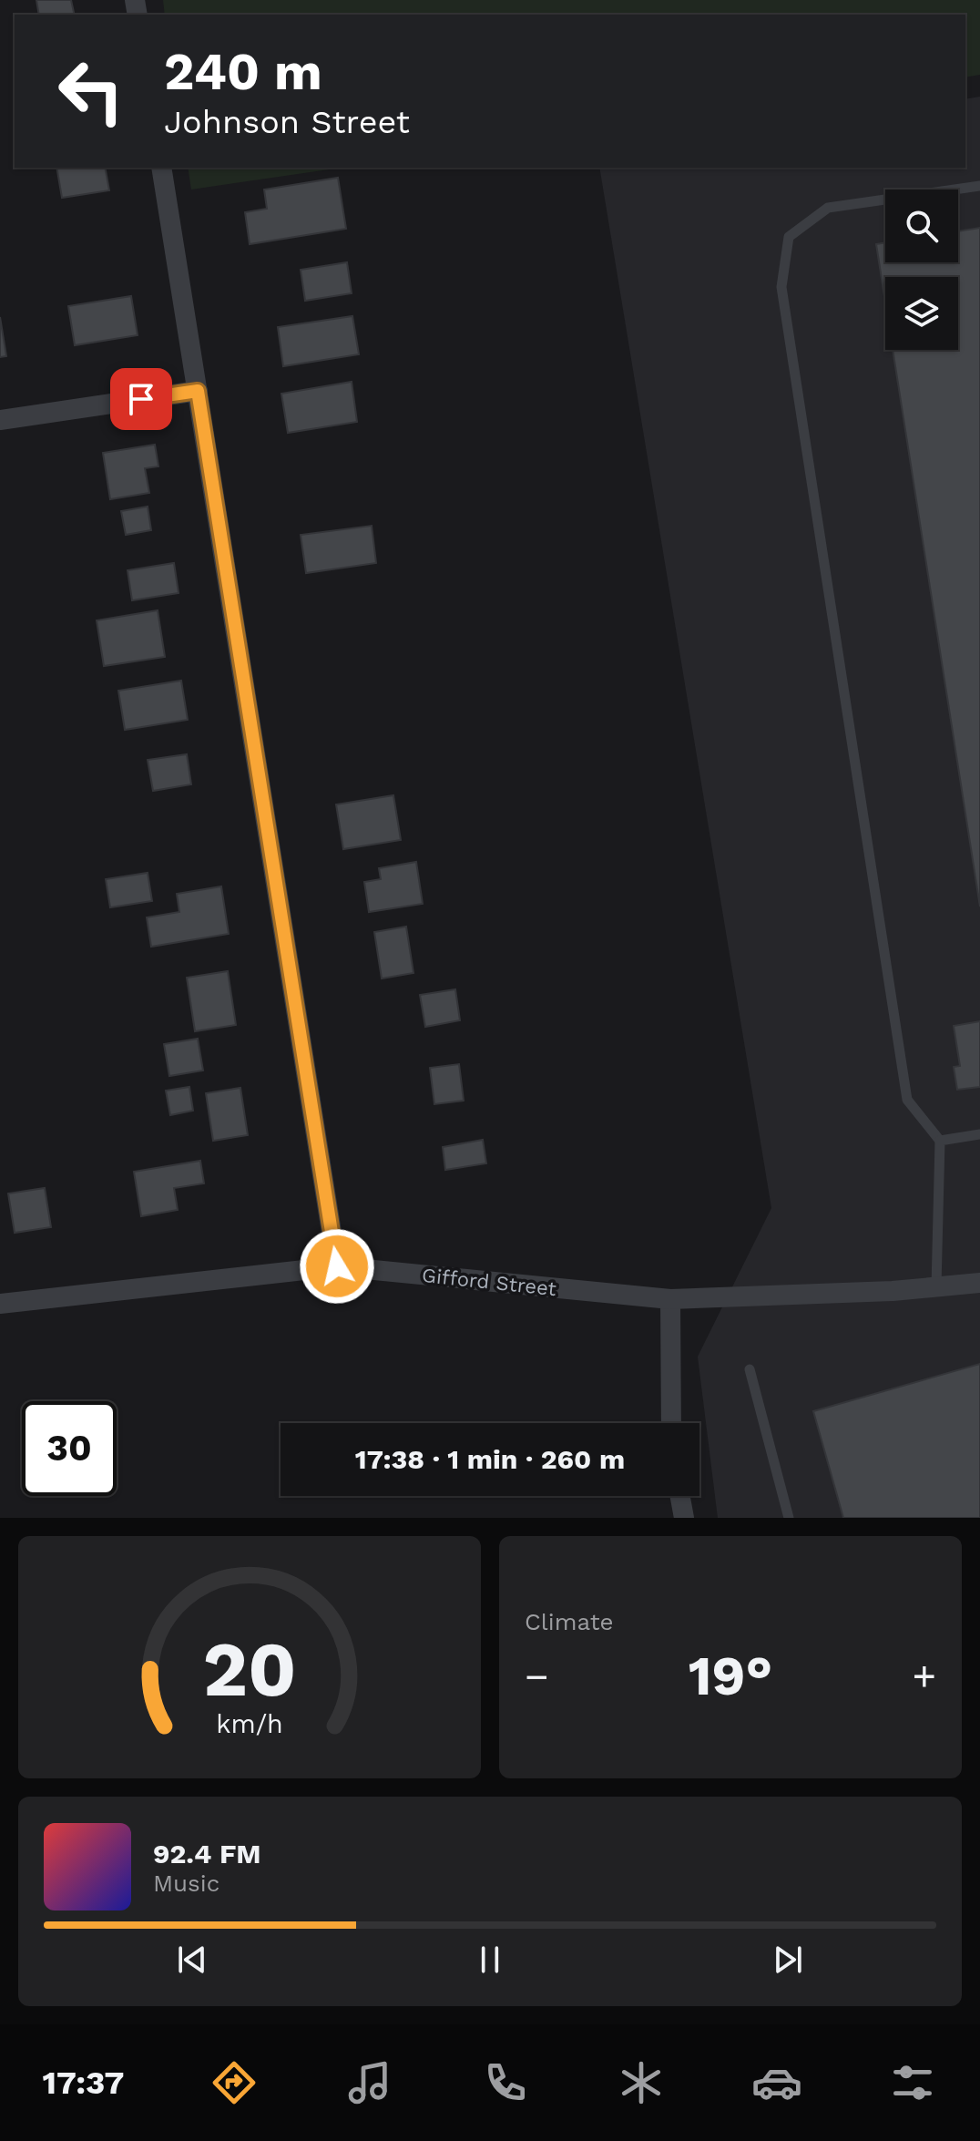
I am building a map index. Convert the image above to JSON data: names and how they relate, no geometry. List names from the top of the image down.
{
  "streets": {
    "street": ["Gifford Street"]
  },
  "page": {
    "turn": ["240 m", "Johnson Street"],
    "limit": "30",
    "trip": "17:38 · 1 min · 260 m",
    "tile": "Climate",
    "heat": ["−", "19°", "+"],
    "song": ["92.4 FM", "Music"],
    "tabs": "17:37",
    "gauge": ["20", "km/h"]
  }
}
